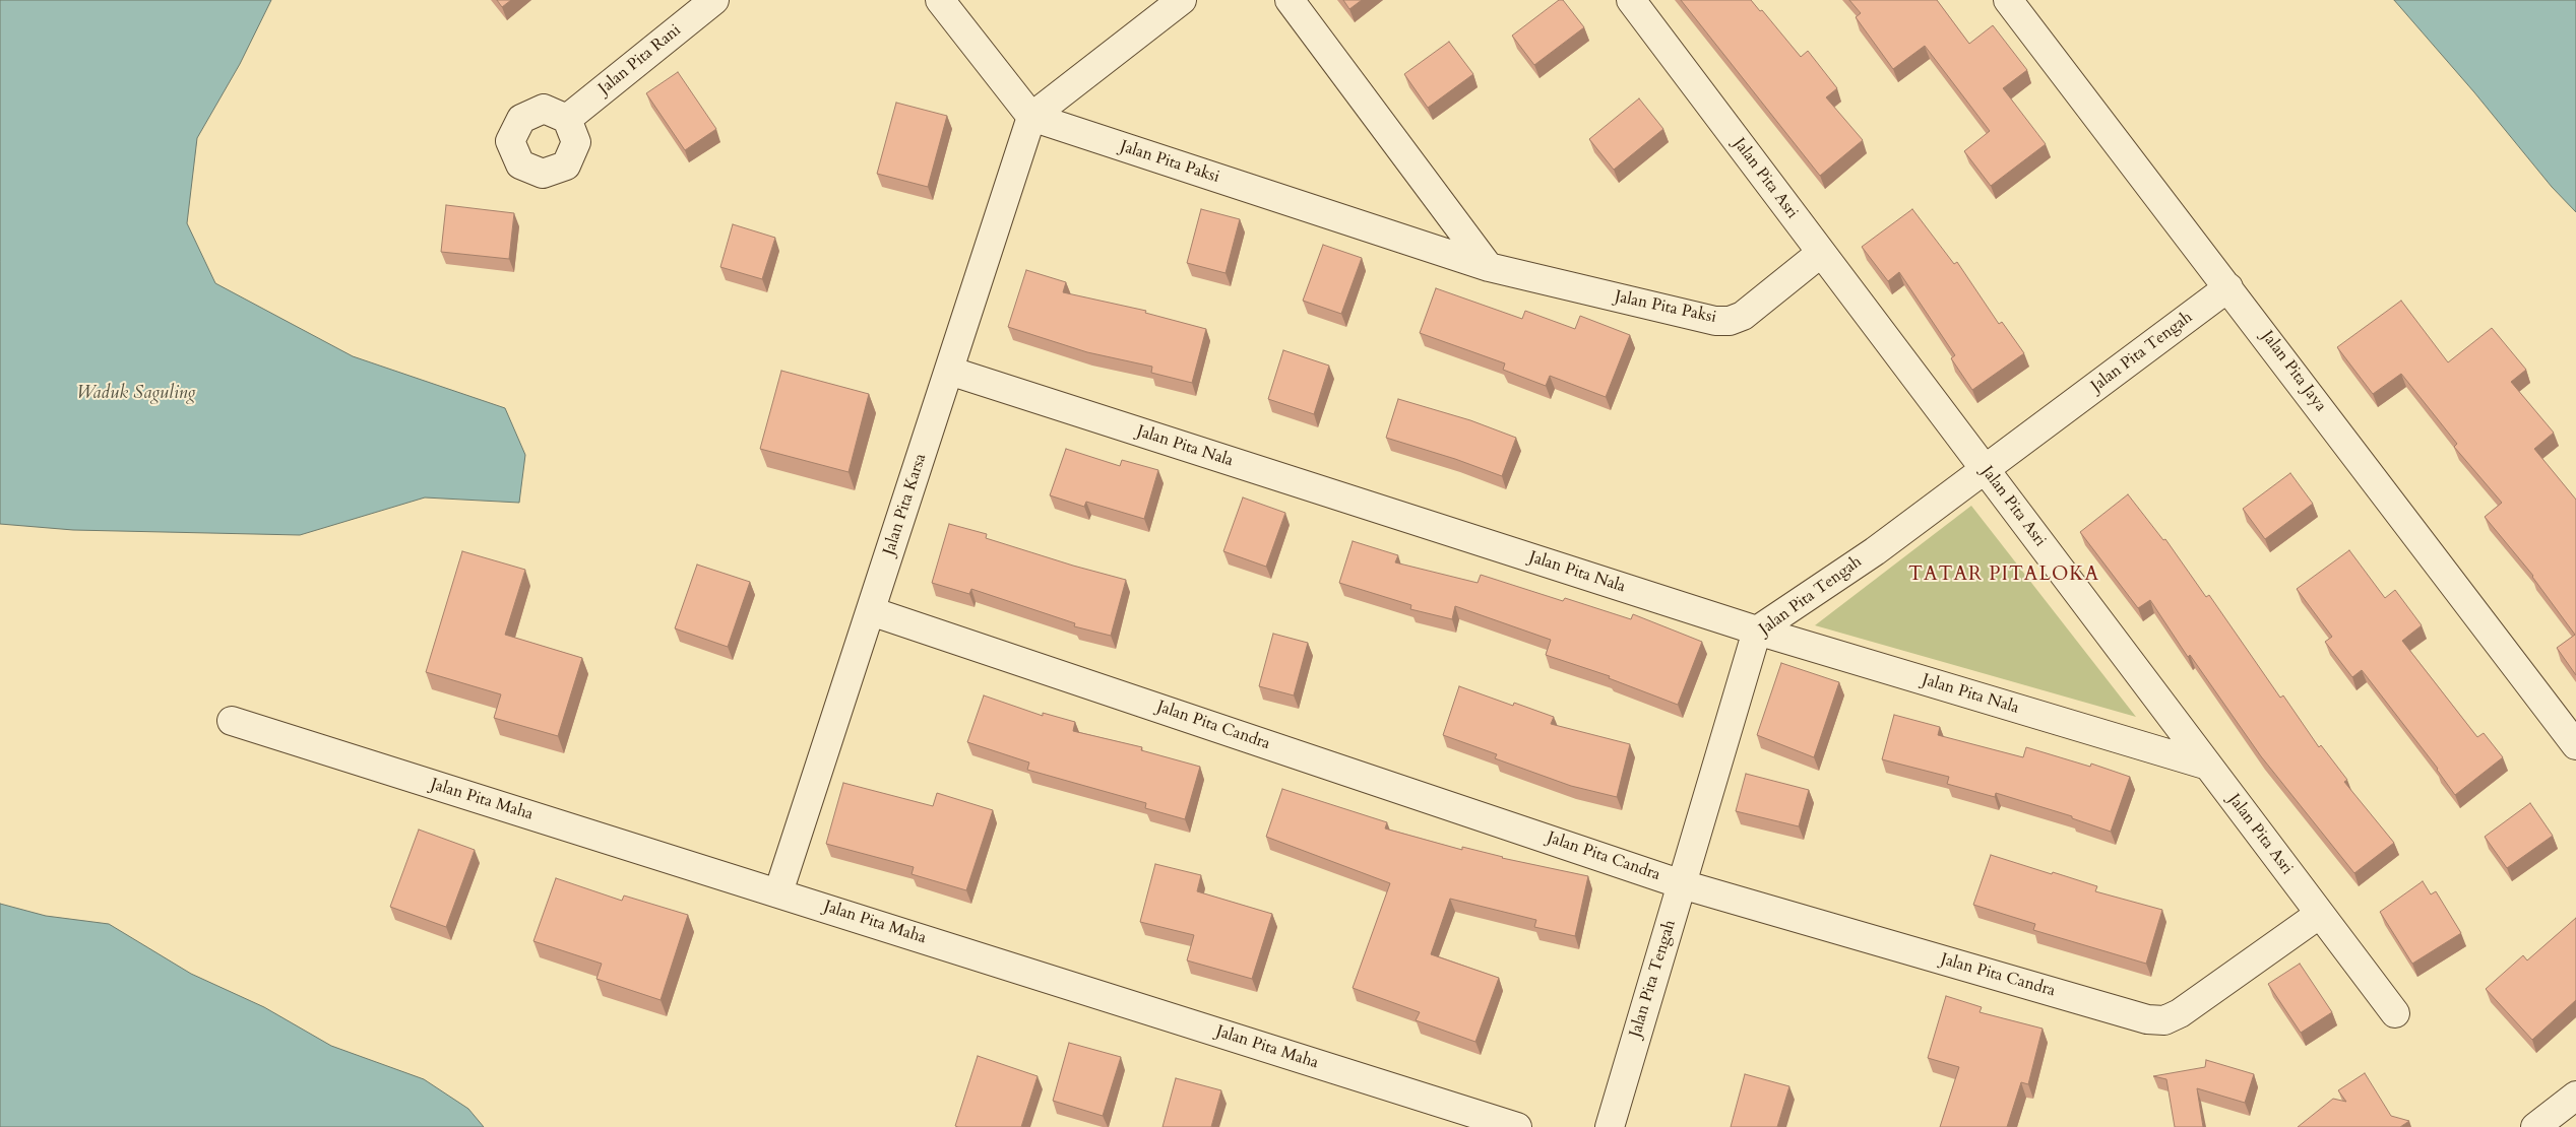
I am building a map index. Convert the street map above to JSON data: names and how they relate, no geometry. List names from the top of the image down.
{
  "streets": {
    "street": [
      "Jalan Pita Rani",
      "Jalan Pita Paksi",
      "Jalan Pita Asri",
      "Jalan Pita Tengah",
      "Jalan Pita Jaya",
      "Jalan Pita Nala",
      "Jalan Pita Karsa",
      "Jalan Pita Candra",
      "Jalan Pita Maha"
    ]
  },
  "crossings": [
    ["Jalan Pita Paksi", "Jalan Pita Asri"],
    ["Jalan Pita Paksi", "Jalan Pita Karsa"],
    ["Jalan Pita Asri", "Jalan Pita Tengah"],
    ["Jalan Pita Asri", "Jalan Pita Nala"],
    ["Jalan Pita Asri", "Jalan Pita Candra"],
    ["Jalan Pita Tengah", "Jalan Pita Jaya"],
    ["Jalan Pita Tengah", "Jalan Pita Nala"],
    ["Jalan Pita Tengah", "Jalan Pita Candra"],
    ["Jalan Pita Nala", "Jalan Pita Karsa"],
    ["Jalan Pita Karsa", "Jalan Pita Candra"],
    ["Jalan Pita Karsa", "Jalan Pita Maha"]
  ],
  "districts": ["TATAR PITALOKA"],
  "water": ["Waduk Saguling"]
}
